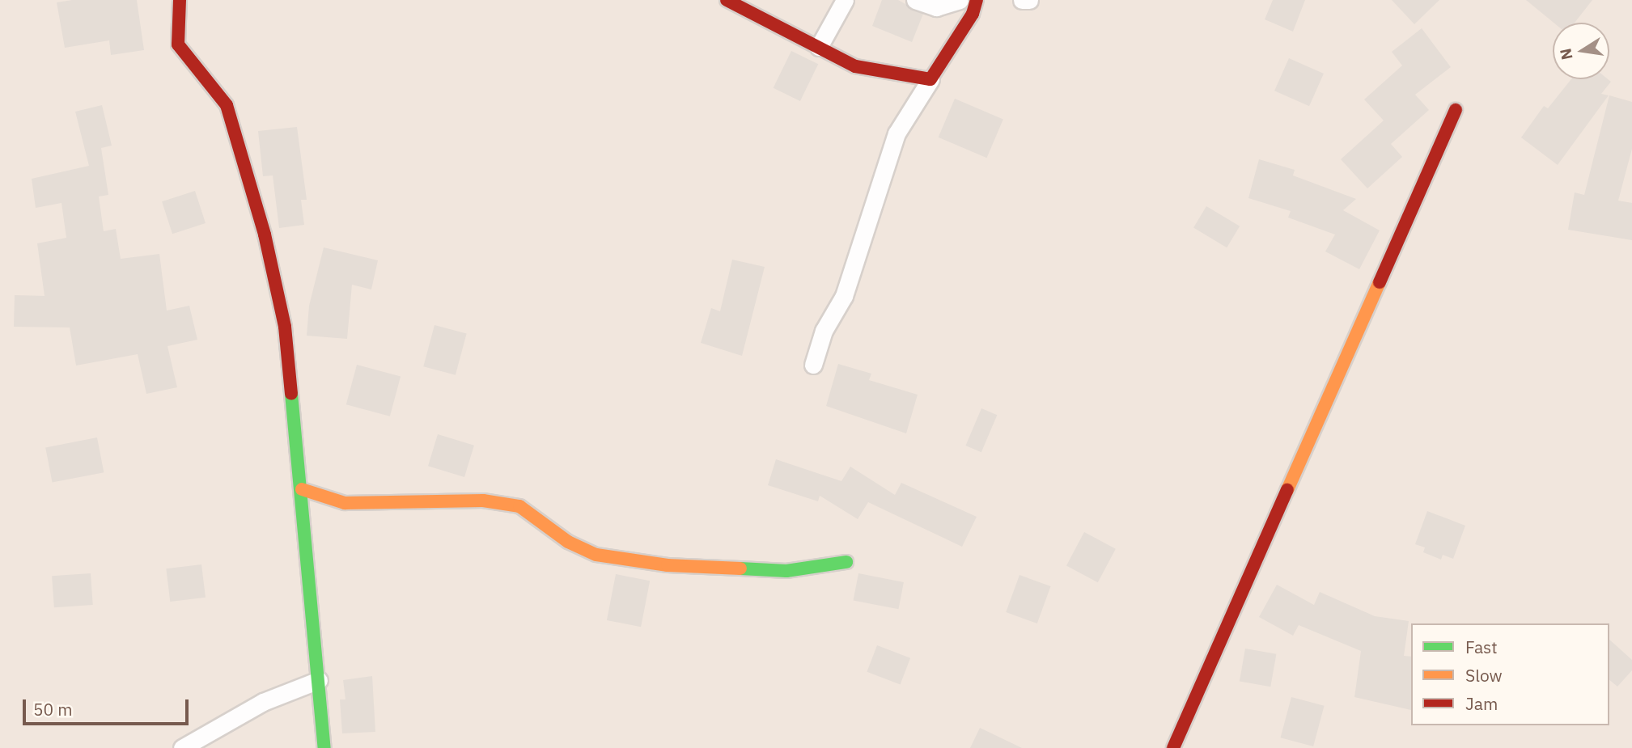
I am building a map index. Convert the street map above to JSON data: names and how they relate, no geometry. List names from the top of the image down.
{
  "legend": ["Fast", "Slow", "Jam"],
  "scale_bar": "50 m",
  "north": "left"
}
